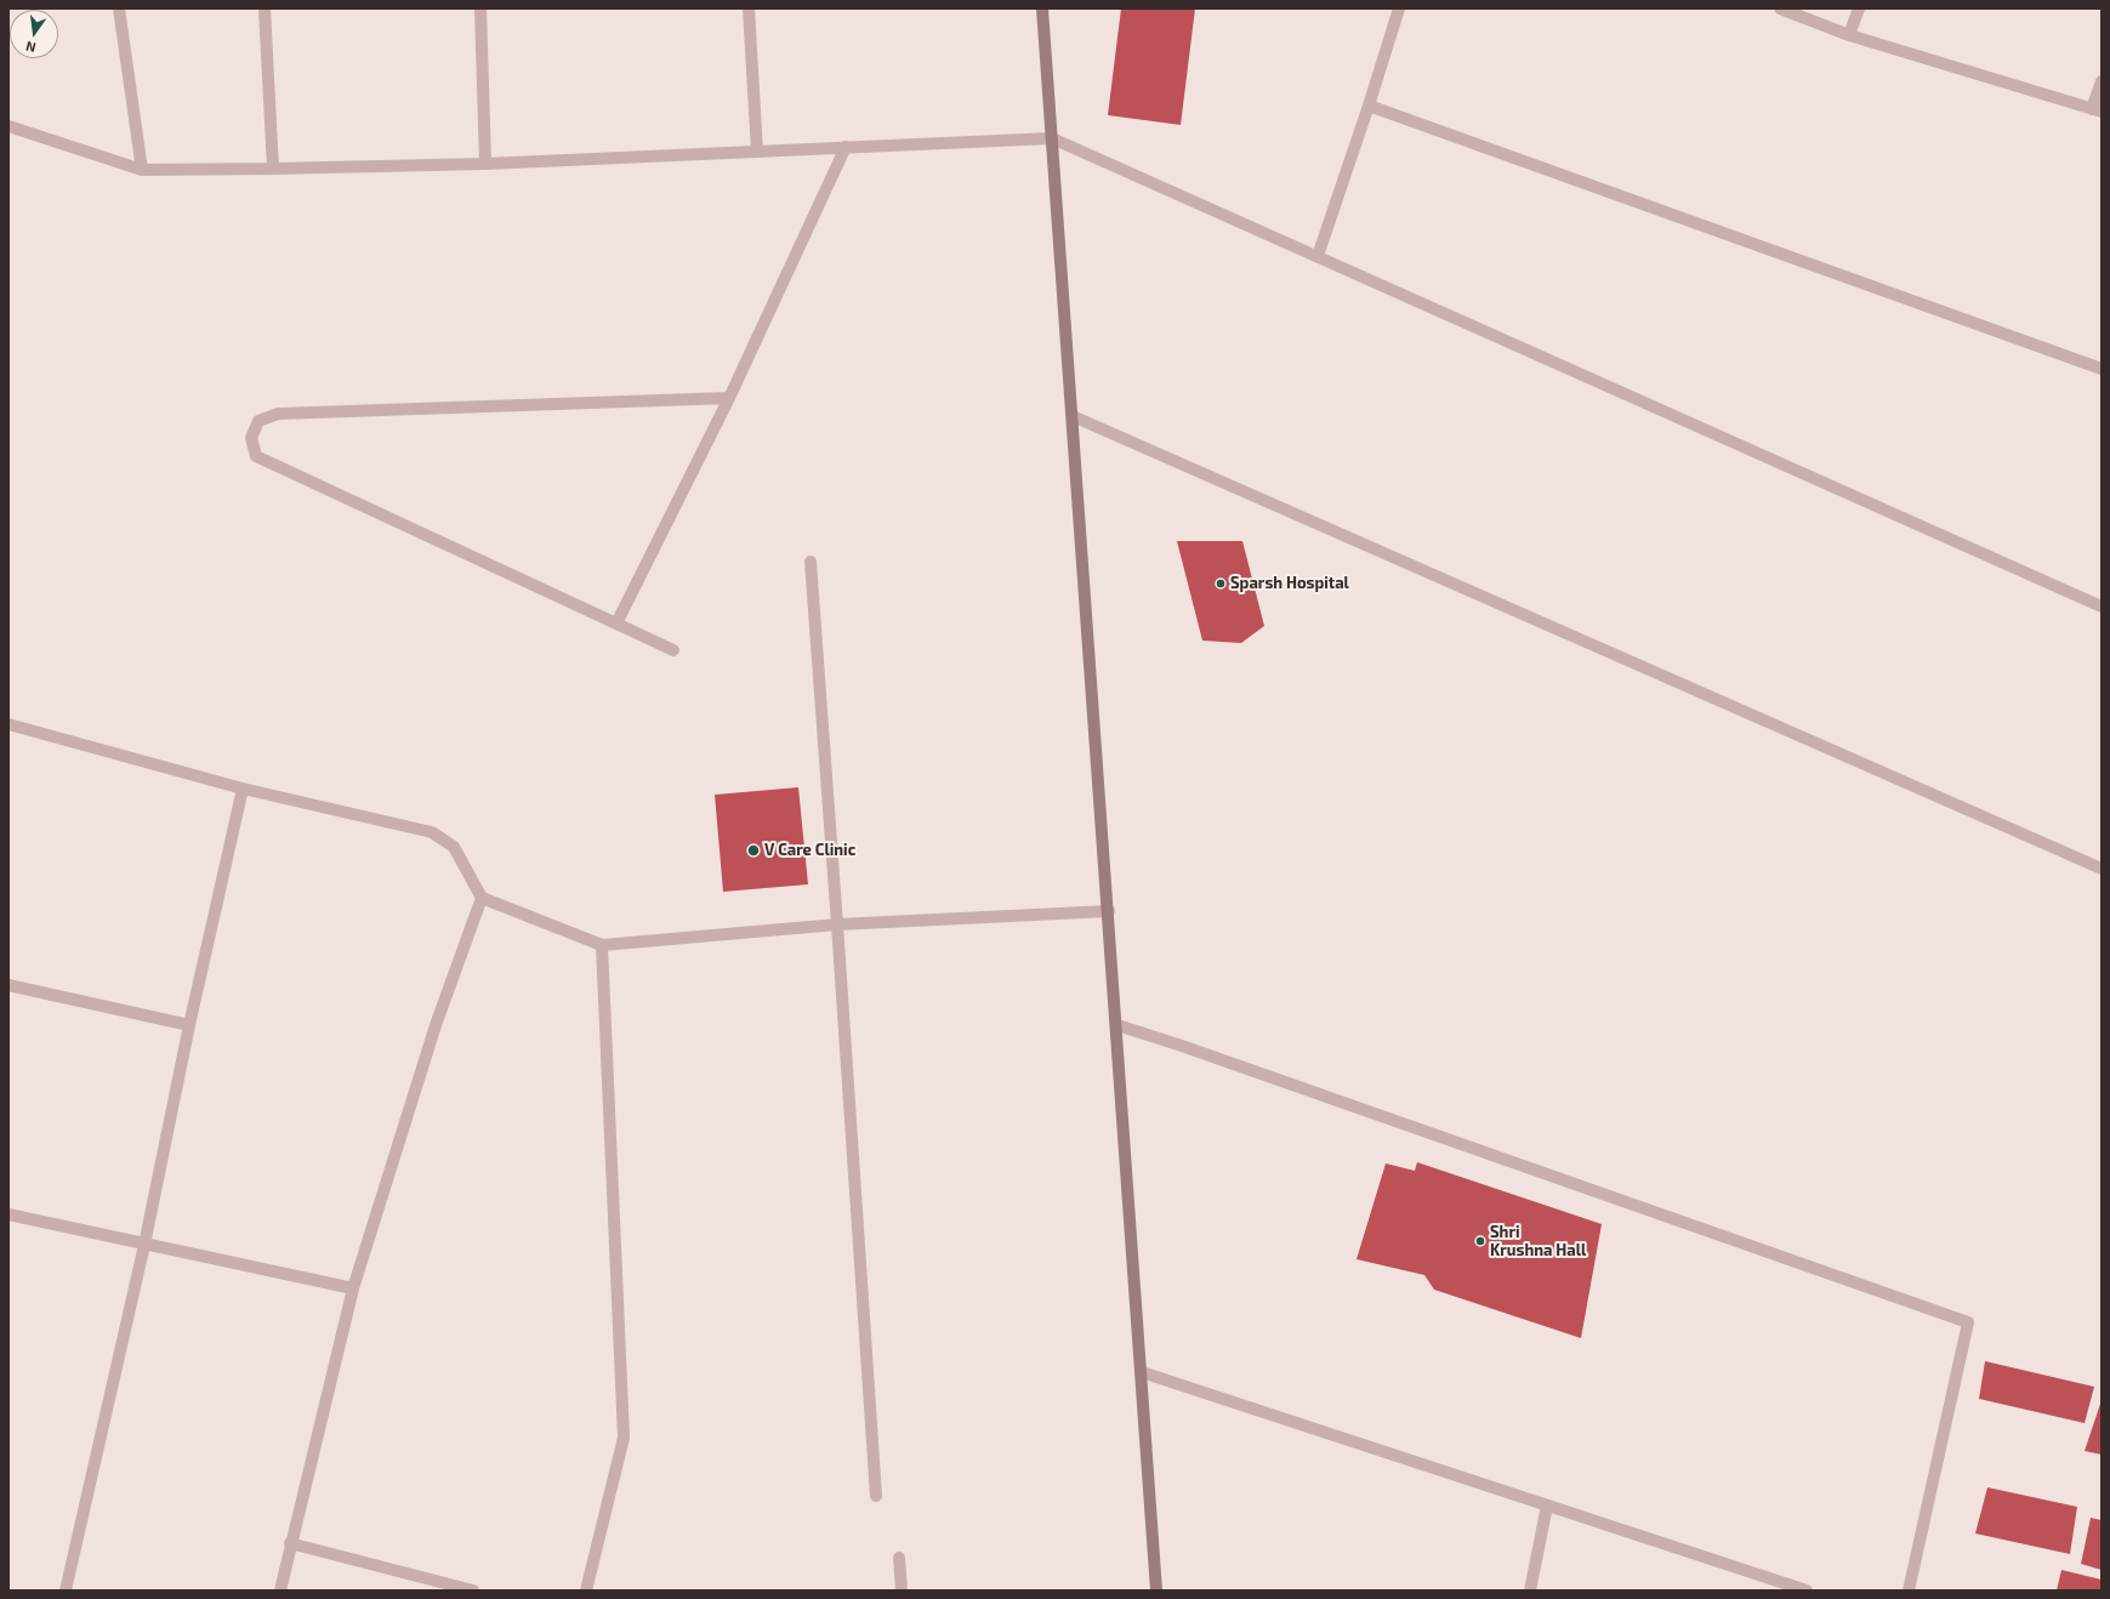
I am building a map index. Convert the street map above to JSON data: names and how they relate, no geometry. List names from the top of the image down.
{
  "places": ["Sparsh Hospital", "V Care Clinic", "Shri Krushna Hall"],
  "north": "bottom"
}
